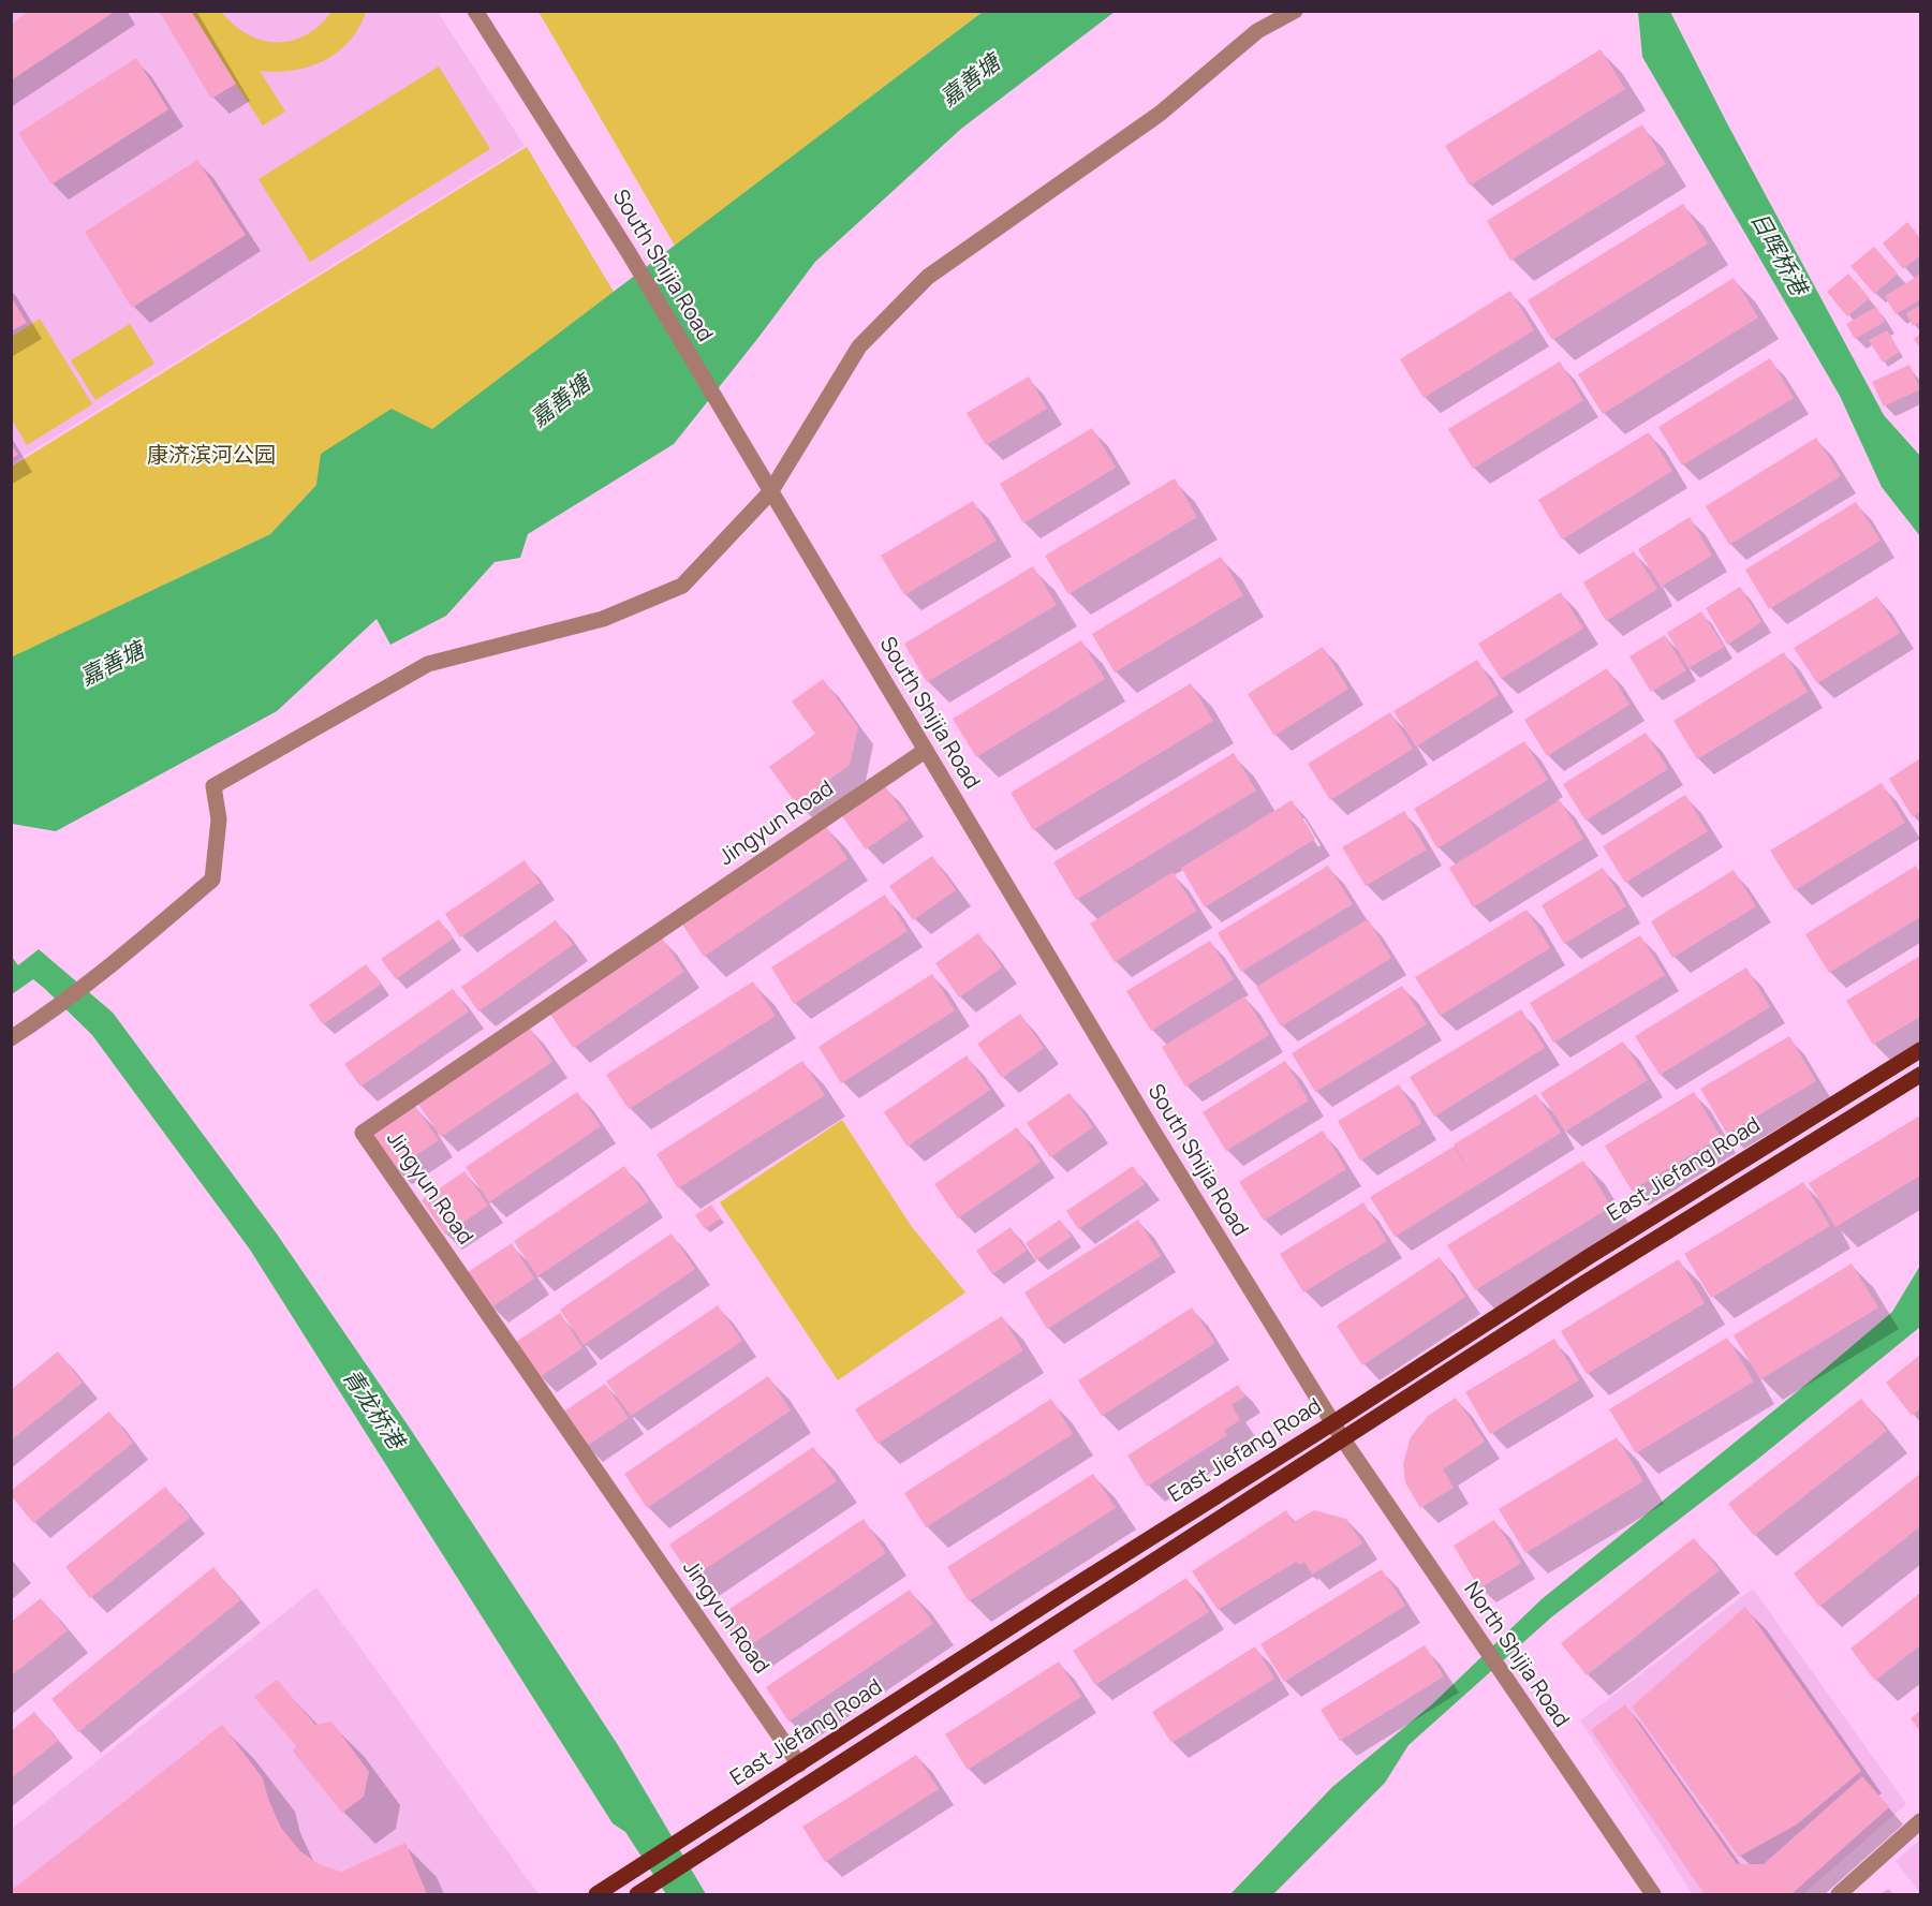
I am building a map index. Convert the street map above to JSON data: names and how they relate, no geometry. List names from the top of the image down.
{
  "streets": {
    "main road": ["East Jiefang Road"],
    "street": ["South Shijia Road", "Jingyun Road", "North Shijia Road"]
  },
  "crossings": [
    ["South Shijia Road", "Jingyun Road"],
    ["South Shijia Road", "East Jiefang Road"],
    ["South Shijia Road", "North Shijia Road"],
    ["Jingyun Road", "East Jiefang Road"],
    ["East Jiefang Road", "North Shijia Road"]
  ],
  "water": ["嘉善塘", "日晖桥港", "青龙桥港"],
  "parks": ["康济滨河公园"]
}
